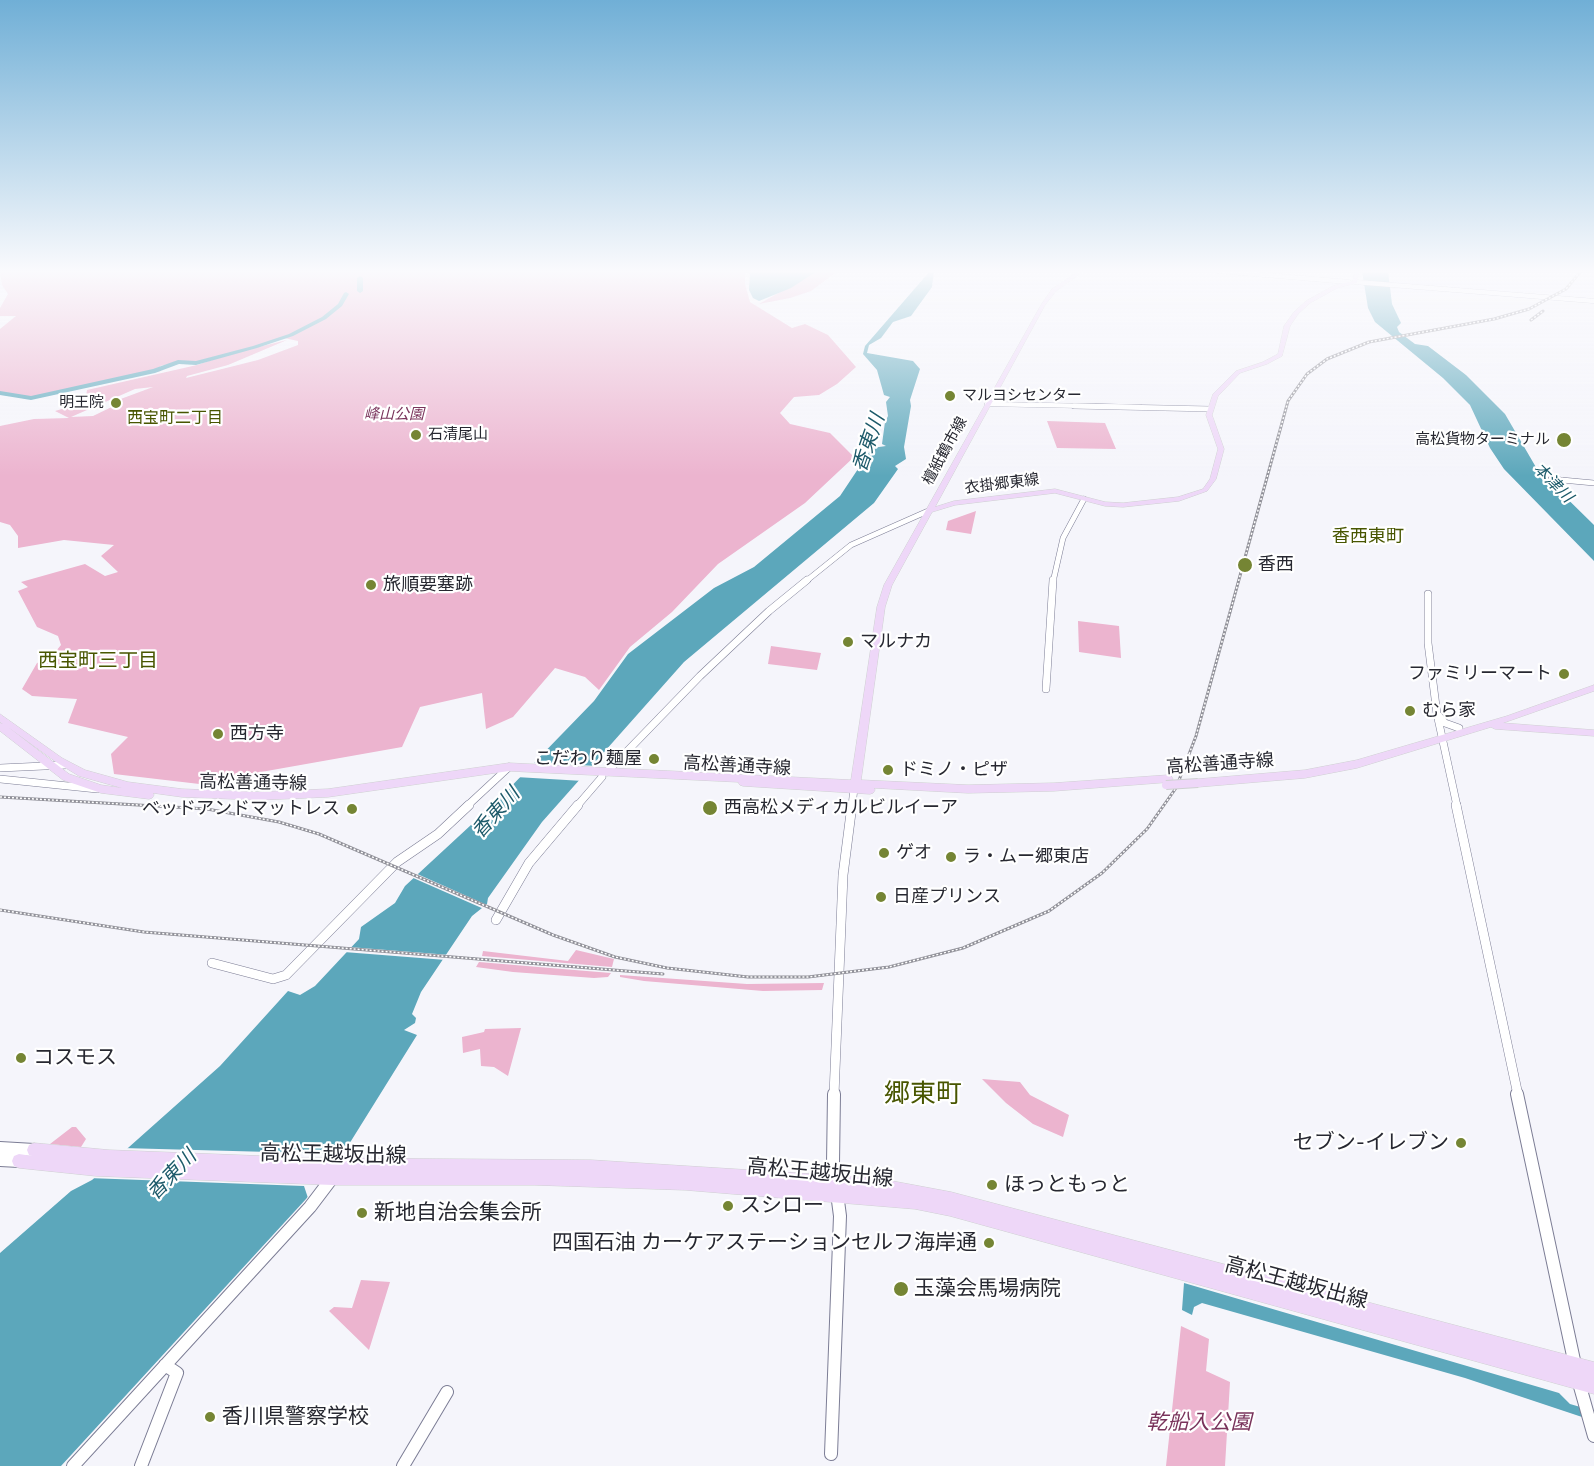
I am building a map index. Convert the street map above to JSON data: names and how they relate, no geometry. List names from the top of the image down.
{
  "streets": {
    "main road": [
      "檀紙鶴市線",
      "衣掛郷東線",
      "高松善通寺線",
      "高松王越坂出線"
    ]
  },
  "crossings": [
    ["檀紙鶴市線", "衣掛郷東線"]
  ],
  "districts": [
    "西宝町二丁目",
    "香西東町",
    "西宝町三丁目",
    "郷東町"
  ],
  "water": ["香東川", "本津川"],
  "parks": ["峰山公園", "乾船入公園"],
  "places": [
    "マルヨシセンター",
    "明王院",
    "石清尾山",
    "高松貨物ターミナル",
    "香西",
    "旅順要塞跡",
    "マルナカ",
    "ファミリーマート",
    "むら家",
    "西方寺",
    "こだわり麺屋",
    "ドミノ・ピザ",
    "西高松メディカルビルイーア",
    "ベッドアンドマットレス",
    "ゲオ",
    "ラ・ムー郷東店",
    "日産プリンス",
    "コスモス",
    "セブン-イレブン",
    "ほっともっと",
    "スシロー",
    "新地自治会集会所",
    "四国石油 カーケアステーションセルフ海岸通",
    "玉藻会馬場病院",
    "香川県警察学校"
  ]
}
